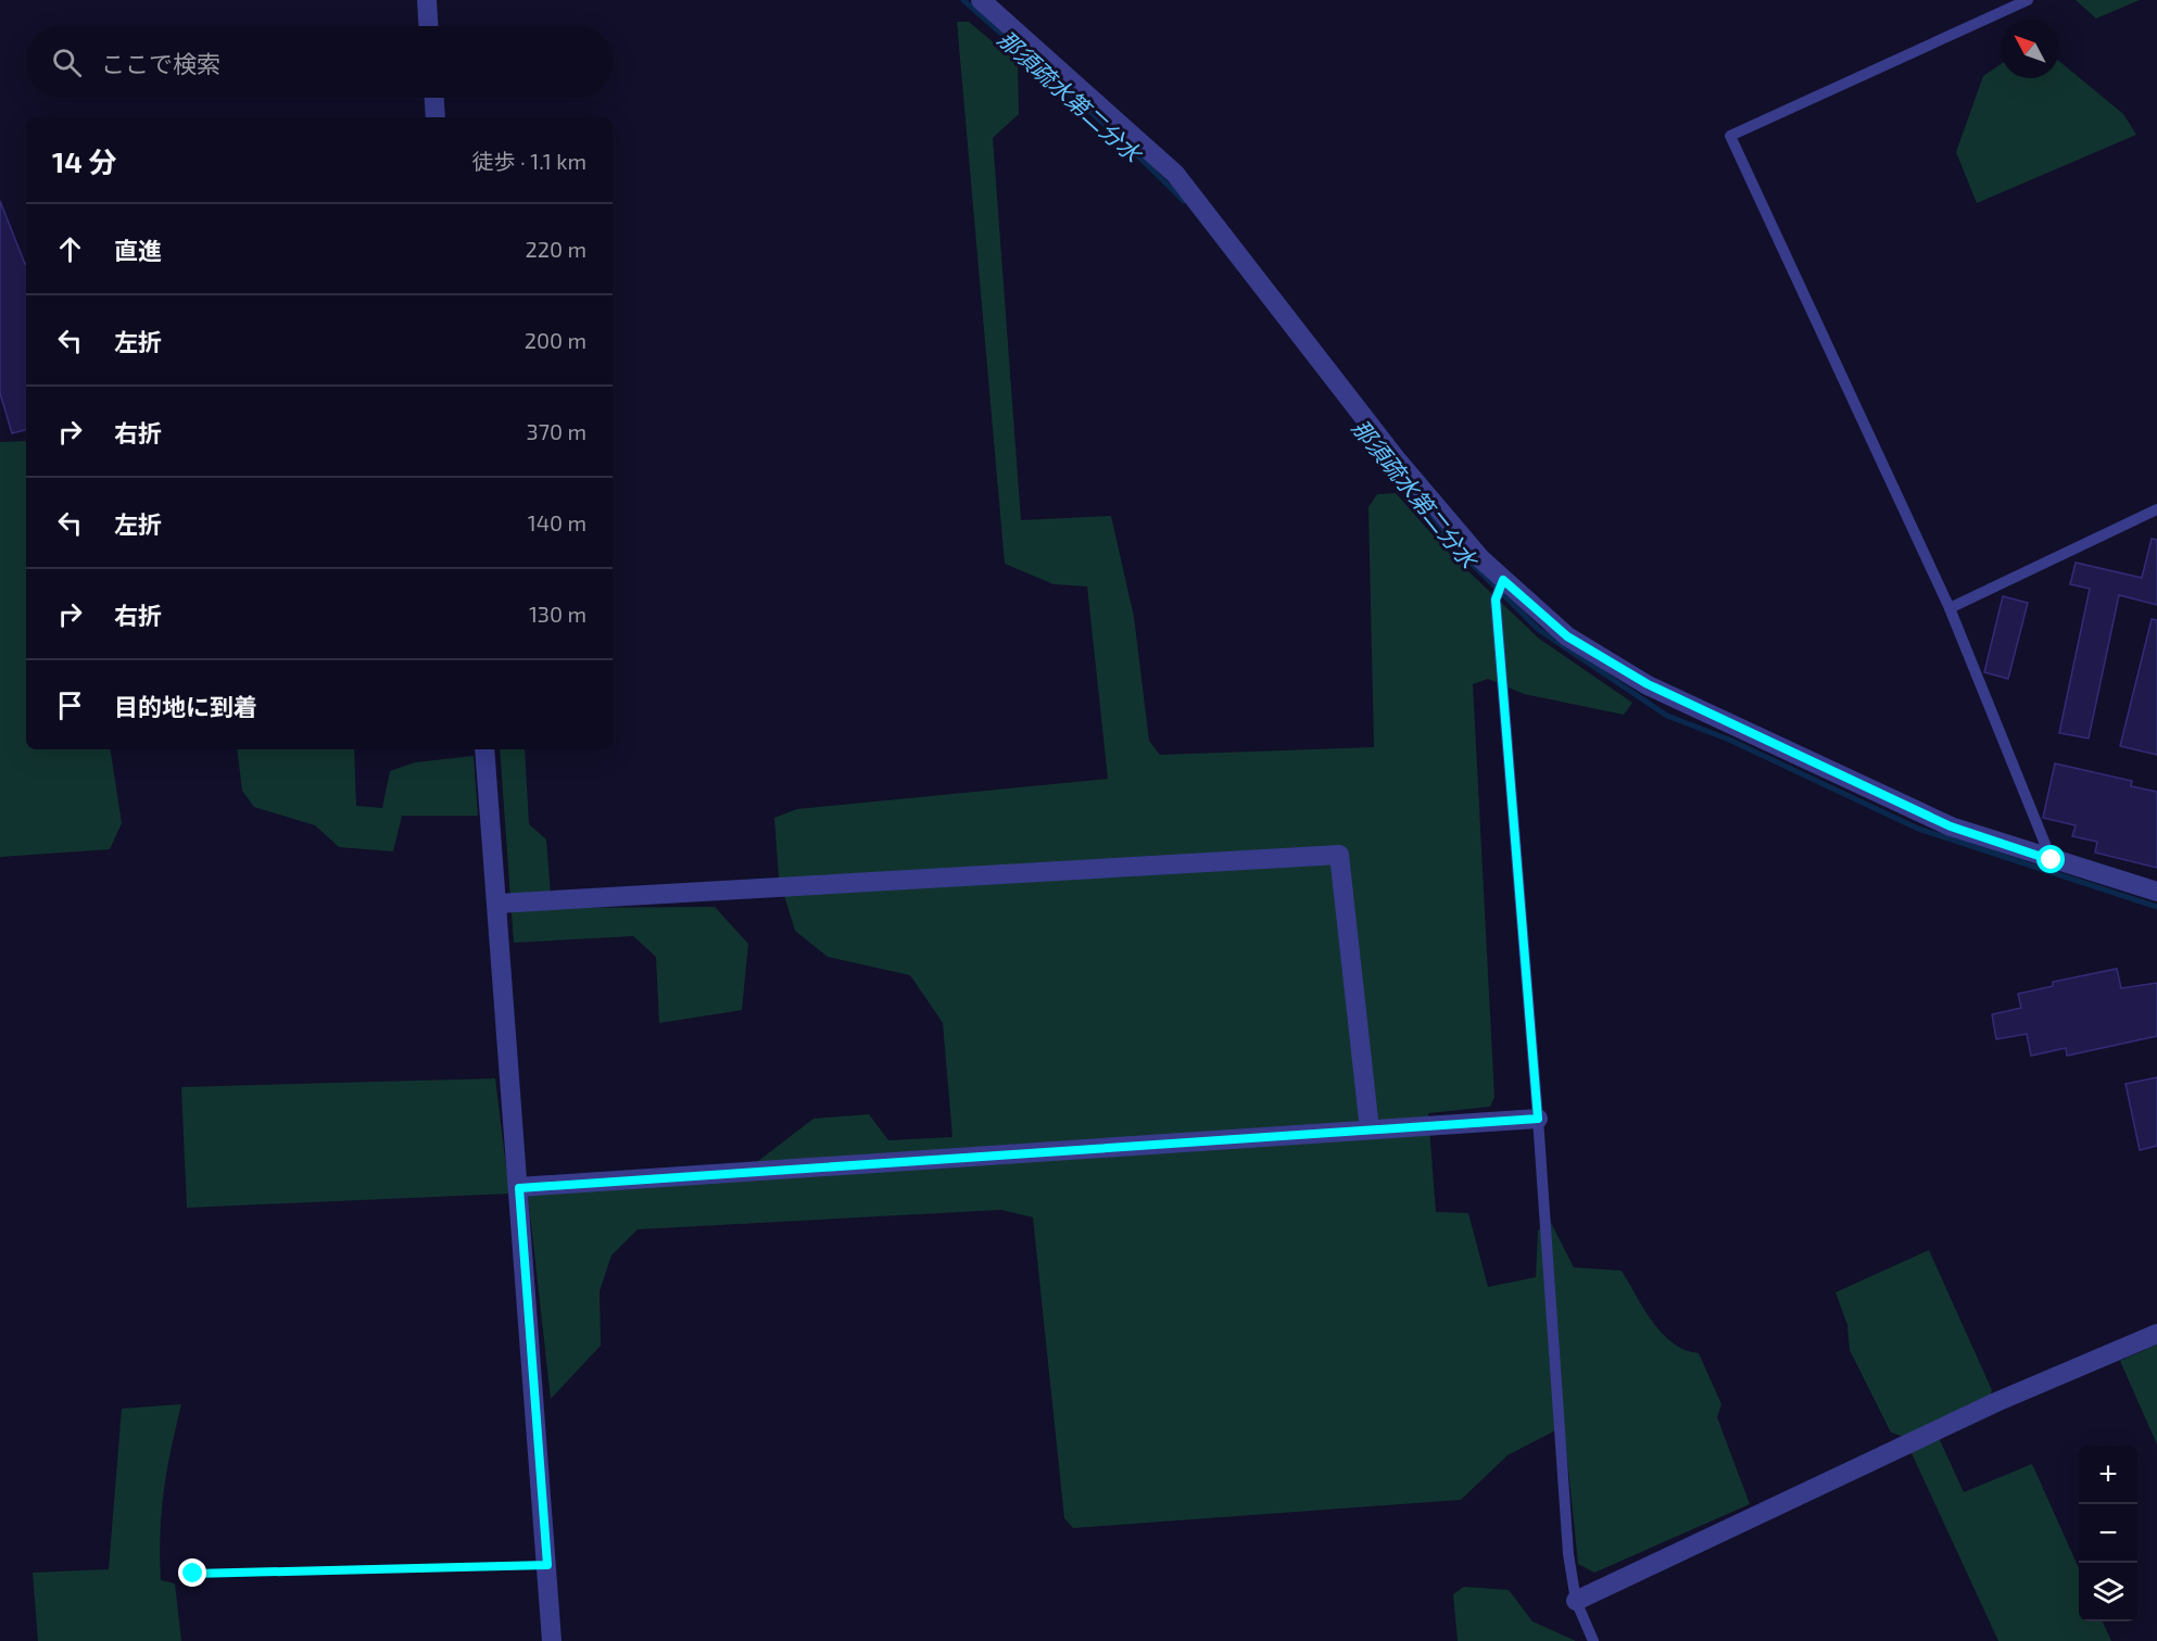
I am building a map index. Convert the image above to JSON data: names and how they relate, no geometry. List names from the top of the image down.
{
  "water": ["那須疏水第二分水"],
  "north": "top left",
  "page": {
    "search": "ここで検索",
    "heading": ["14 分", "徒歩 · 1.1 km"],
    "list": [
      ["直進", "220 m"],
      ["左折", "200 m"],
      ["右折", "370 m"],
      ["左折", "140 m"],
      ["右折", "130 m"],
      "目的地に到着"
    ],
    "map_buttons": ["+", "−"]
  }
}
